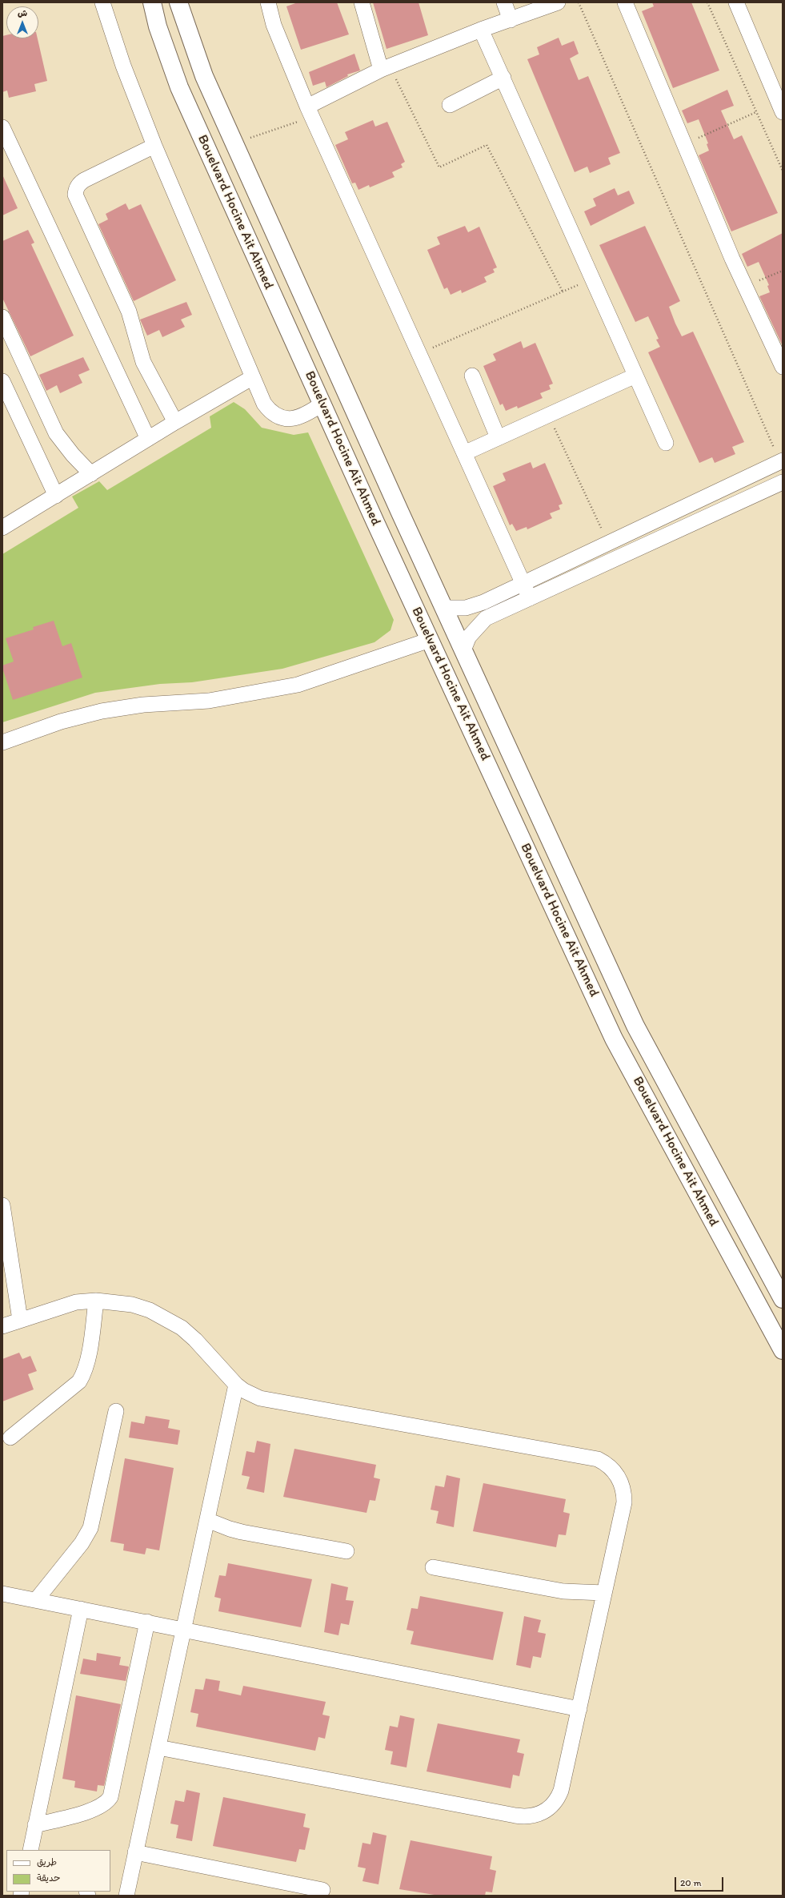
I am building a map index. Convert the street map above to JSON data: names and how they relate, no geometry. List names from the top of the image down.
{
  "streets": {
    "main road": ["Bouelvard Hocine Ait Ahmed"]
  },
  "legend": ["طريق", "حديقة"],
  "scale_bar": "20 m",
  "north": "top"
}
